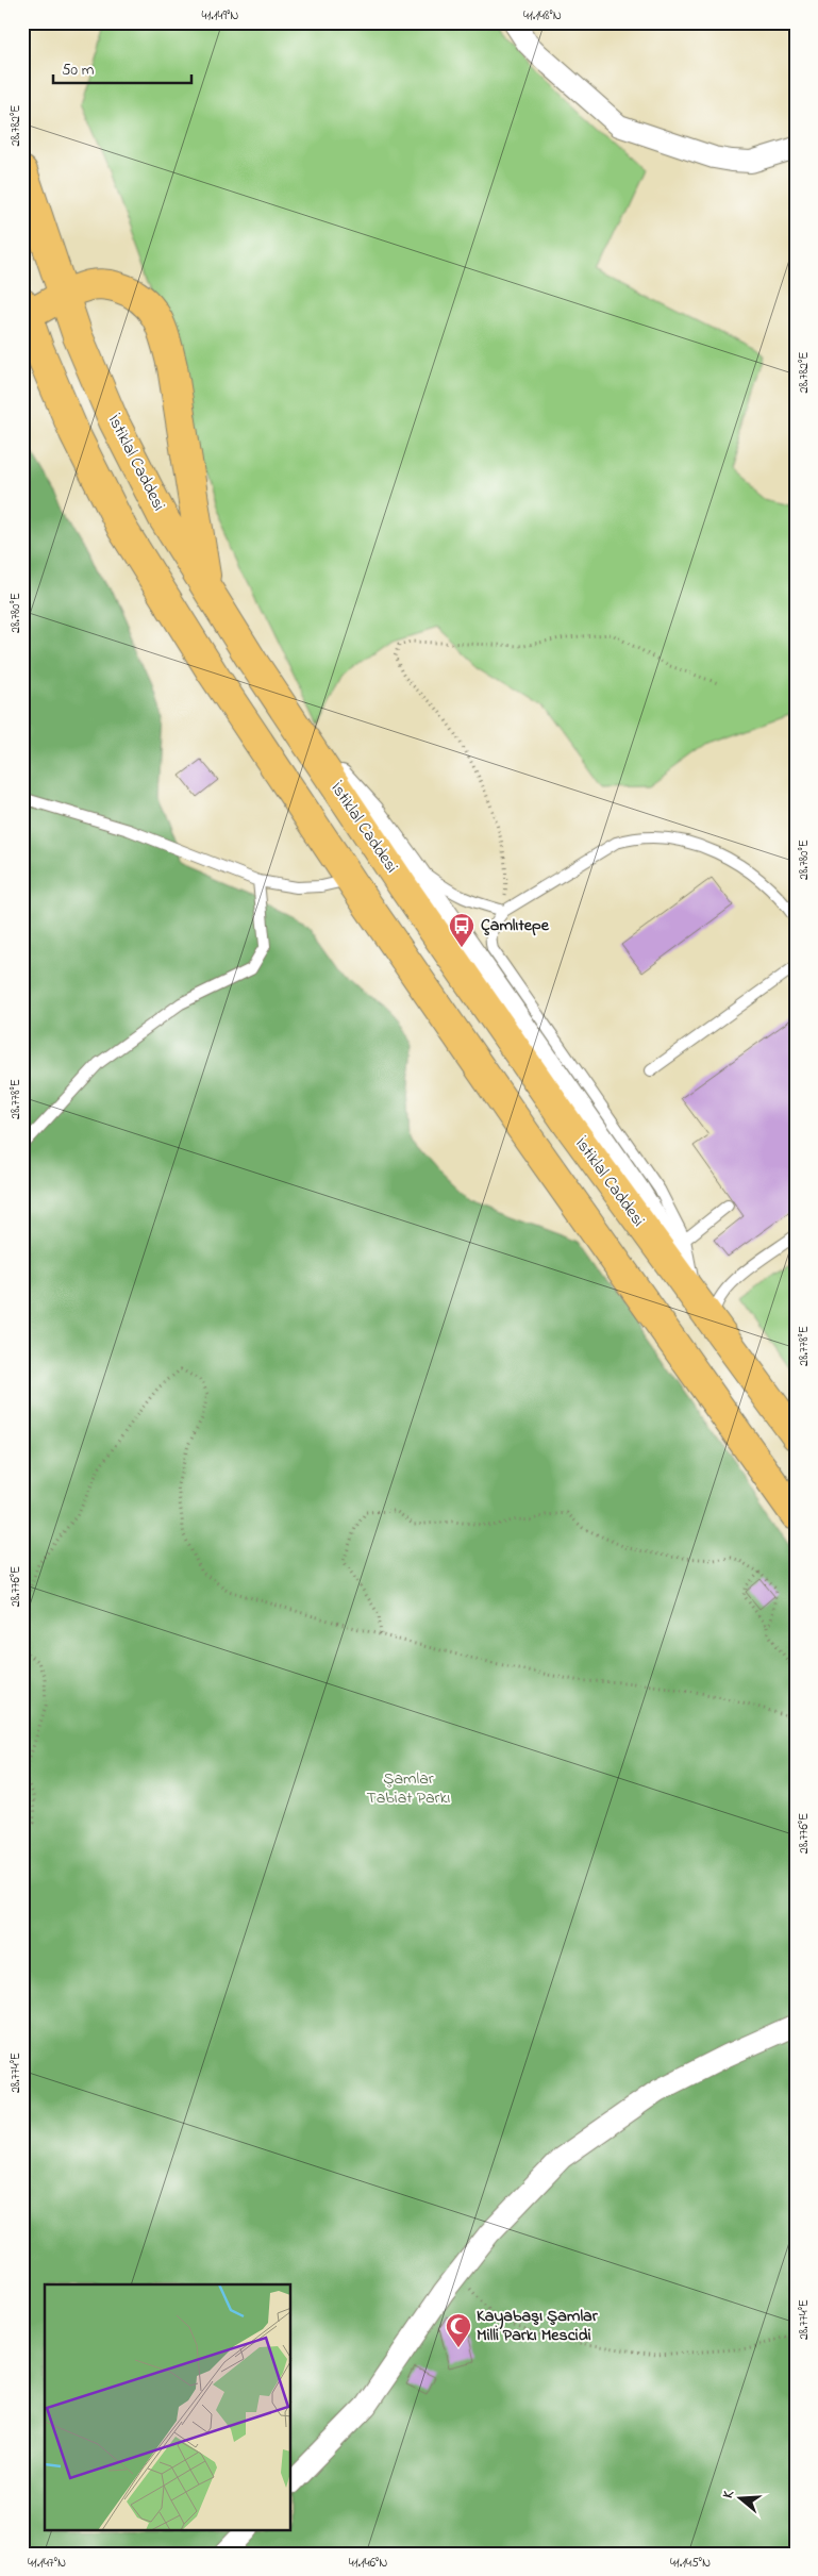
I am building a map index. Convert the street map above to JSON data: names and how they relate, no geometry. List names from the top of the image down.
{
  "streets": {
    "main road": ["İstiklal Caddesi"]
  },
  "parks": ["Şamlar Tabiat Parkı"],
  "places": {
    "bus stop": ["Çamlıtepe"],
    "mosque": ["Kayabaşı Şamlar Milli Parkı Mescidi"]
  },
  "scale_bar": "50 m",
  "north": "left",
  "coordinates": [
    "41.149°N",
    "41.148°N",
    "28.782°E",
    "28.780°E",
    "28.778°E",
    "28.776°E",
    "28.774°E",
    "41.147°N",
    "41.146°N",
    "41.145°N"
  ]
}
